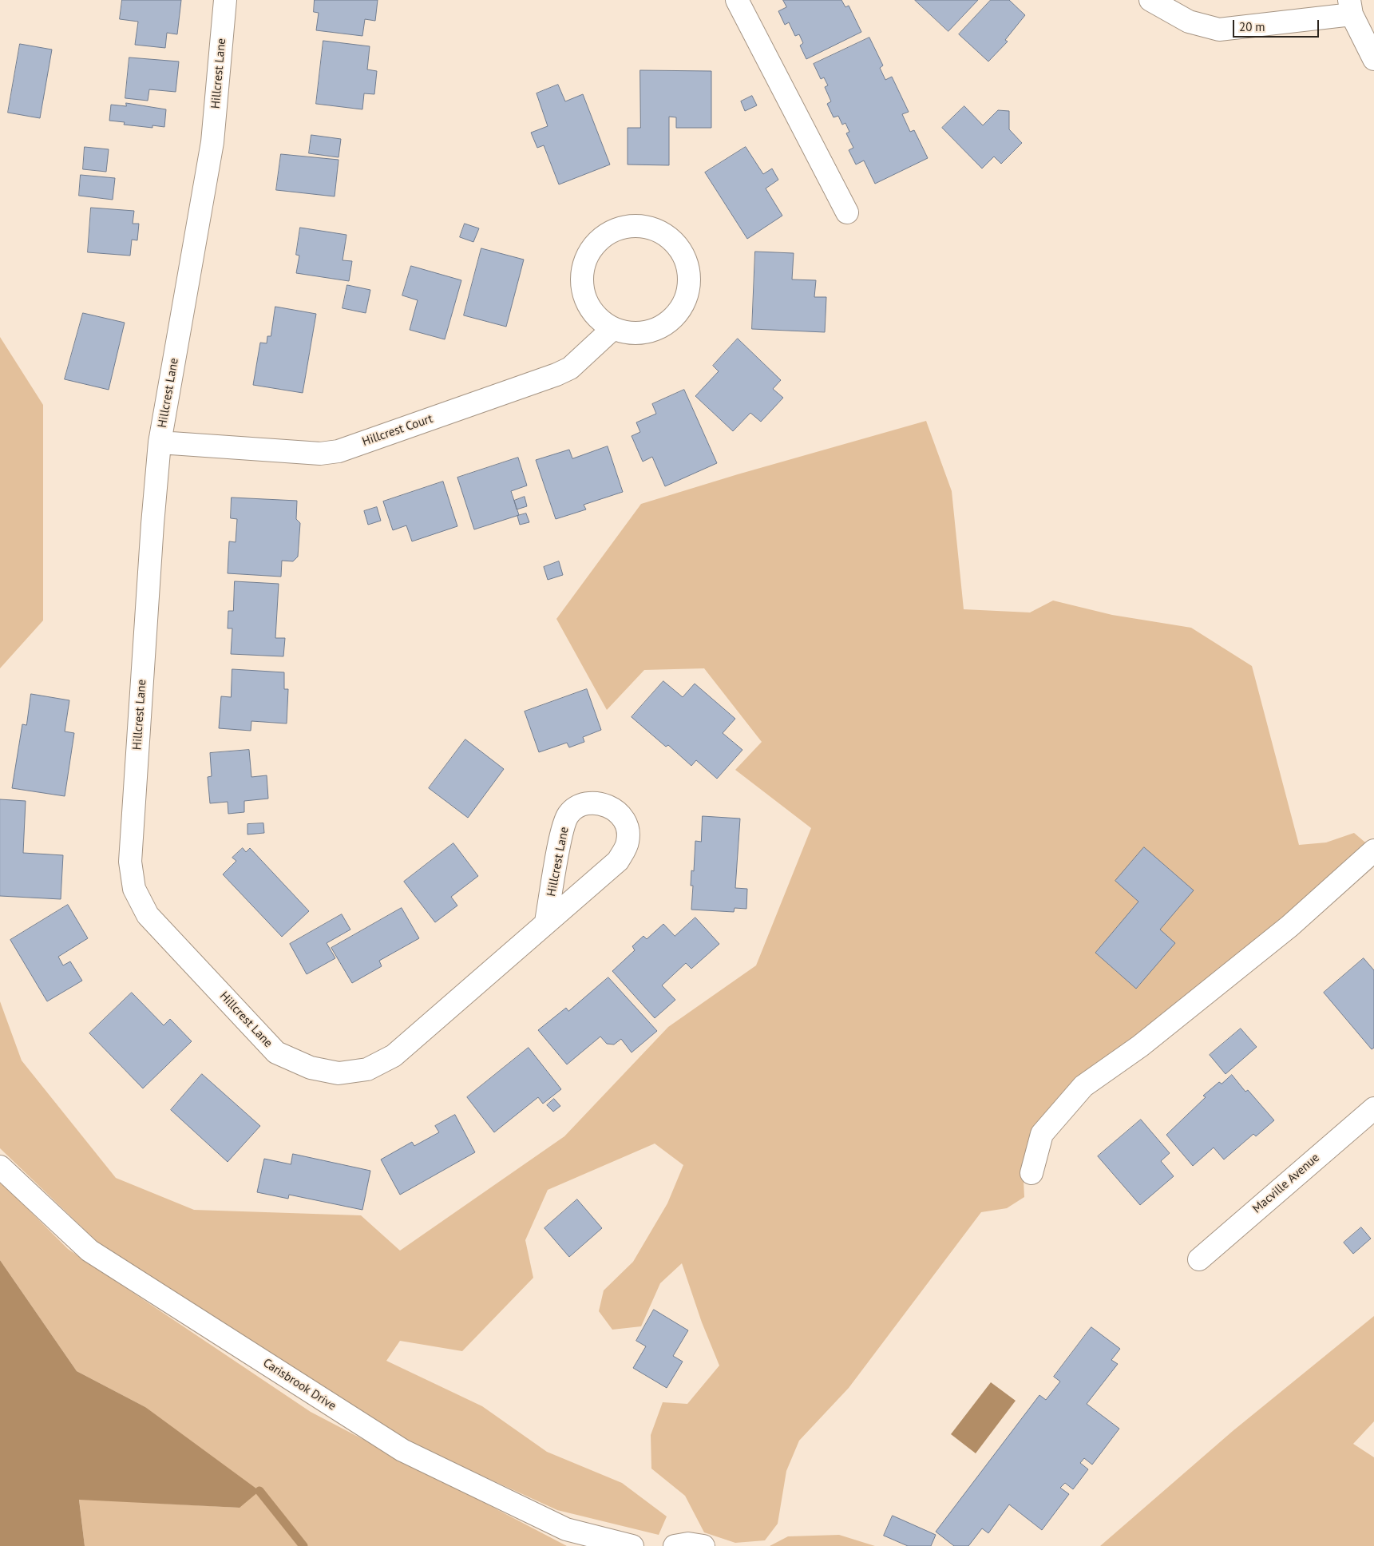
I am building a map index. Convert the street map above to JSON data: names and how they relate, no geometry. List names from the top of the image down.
{
  "streets": {
    "street": [
      "Hillcrest Lane",
      "Hillcrest Court",
      "Macville Avenue",
      "Carisbrook Drive"
    ]
  },
  "crossings": [
    ["Hillcrest Lane", "Hillcrest Court"]
  ],
  "scale_bar": "20 m"
}
